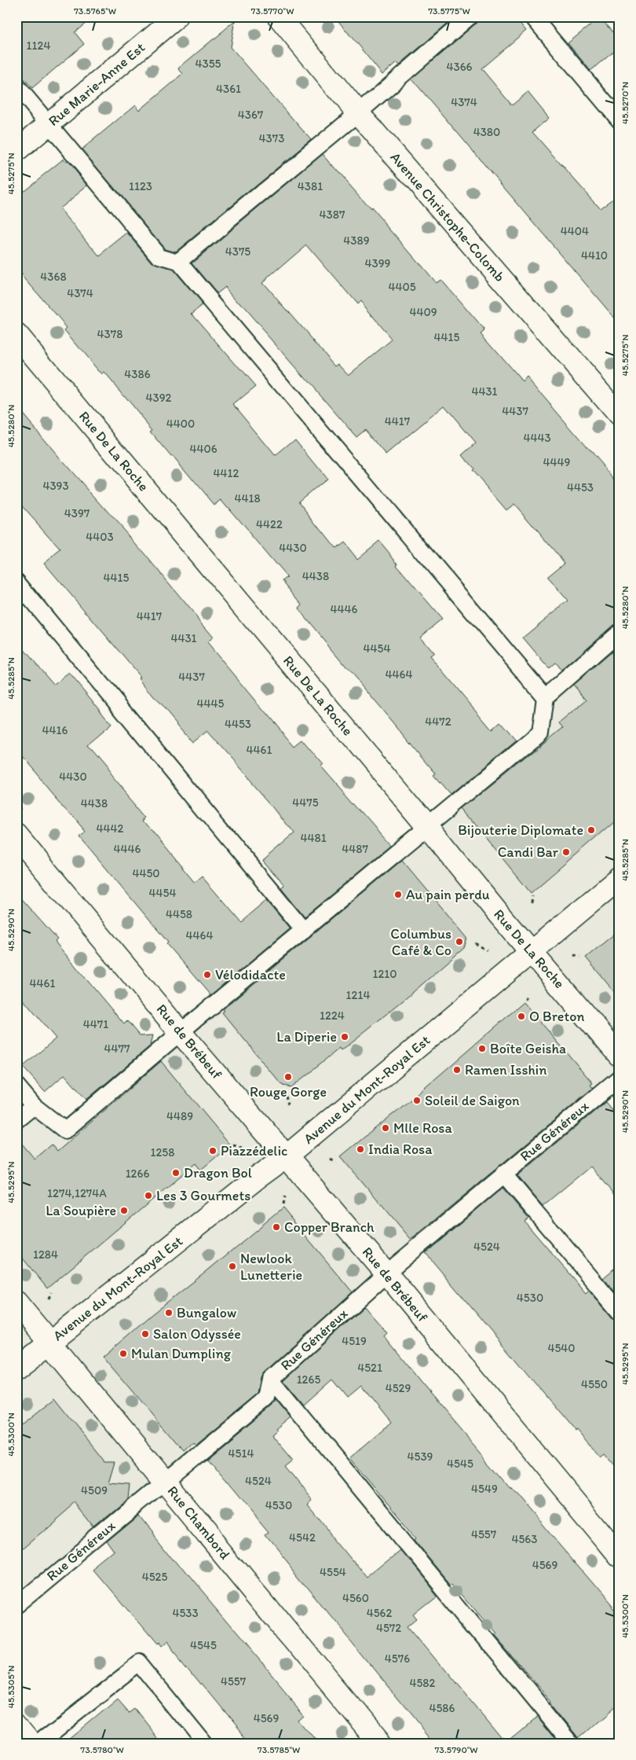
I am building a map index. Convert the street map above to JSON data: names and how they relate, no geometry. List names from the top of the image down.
{
  "streets": {
    "street": [
      "Rue Marie-Anne Est",
      "Avenue Christophe-Colomb",
      "Rue De La Roche",
      "Rue de Brébeuf",
      "Avenue du Mont-Royal Est",
      "Rue Chambord"
    ],
    "lane": ["Rue Généreux"]
  },
  "crossings": [
    ["Rue De La Roche", "Avenue du Mont-Royal Est"],
    ["Rue de Brébeuf", "Avenue du Mont-Royal Est"],
    ["Rue de Brébeuf", "Rue Généreux"],
    ["Avenue du Mont-Royal Est", "Rue Chambord"],
    ["Rue Généreux", "Rue Chambord"]
  ],
  "places": [
    "Bijouterie Diplomate",
    "Candi Bar",
    "Au pain perdu",
    "Columbus Café & Co",
    "Vélodidacte",
    "O Breton",
    "La Diperie",
    "Boîte Geisha",
    "Ramen Isshin",
    "Rouge Gorge",
    "Soleil de Saigon",
    "Mlle Rosa",
    "India Rosa",
    "Piazzédelic",
    "Dragon Bol",
    "Les 3 Gourmets",
    "La Soupière",
    "Copper Branch",
    "Newlook Lunetterie",
    "Bungalow",
    "Salon Odyssée",
    "Mulan Dumpling"
  ],
  "house_numbers": [
    "1124",
    "4355",
    "4366",
    "4361",
    "4374",
    "4367",
    "4380",
    "4373",
    "1123",
    "4381",
    "4387",
    "4404",
    "4389",
    "4375",
    "4410",
    "4399",
    "4368",
    "4405",
    "4374",
    "4409",
    "4378",
    "4415",
    "4386",
    "4431",
    "4392",
    "4437",
    "4417",
    "4400",
    "4443",
    "4406",
    "4449",
    "4412",
    "4393",
    "4453",
    "4418",
    "4397",
    "4422",
    "4403",
    "4430",
    "4438",
    "4415",
    "4446",
    "4417",
    "4431",
    "4454",
    "4464",
    "4437",
    "4445",
    "4472",
    "4453",
    "4416",
    "4461",
    "4430",
    "4475",
    "4438",
    "4442",
    "4481",
    "4446",
    "4487",
    "4450",
    "4454",
    "4458",
    "4464",
    "1210",
    "4461",
    "1214",
    "1224",
    "4471",
    "4477",
    "4489",
    "1258",
    "1266",
    "1274,1274A",
    "4524",
    "1284",
    "4530",
    "4519",
    "4540",
    "4521",
    "1265",
    "4550",
    "4529",
    "4514",
    "4539",
    "4545",
    "4524",
    "4549",
    "4509",
    "4530",
    "4557",
    "4542",
    "4563",
    "4569",
    "4554",
    "4525",
    "4560",
    "4533",
    "4562",
    "4572",
    "4545",
    "4576",
    "4557",
    "4582",
    "4586",
    "4569"
  ],
  "coordinates": [
    "73.5765°W",
    "73.5770°W",
    "73.5775°W",
    "45.5270°N",
    "45.5275°N",
    "45.5280°N",
    "45.5285°N",
    "45.5290°N",
    "45.5295°N",
    "45.5300°N",
    "45.5305°N",
    "73.5780°W",
    "73.5785°W",
    "73.5790°W"
  ]
}
